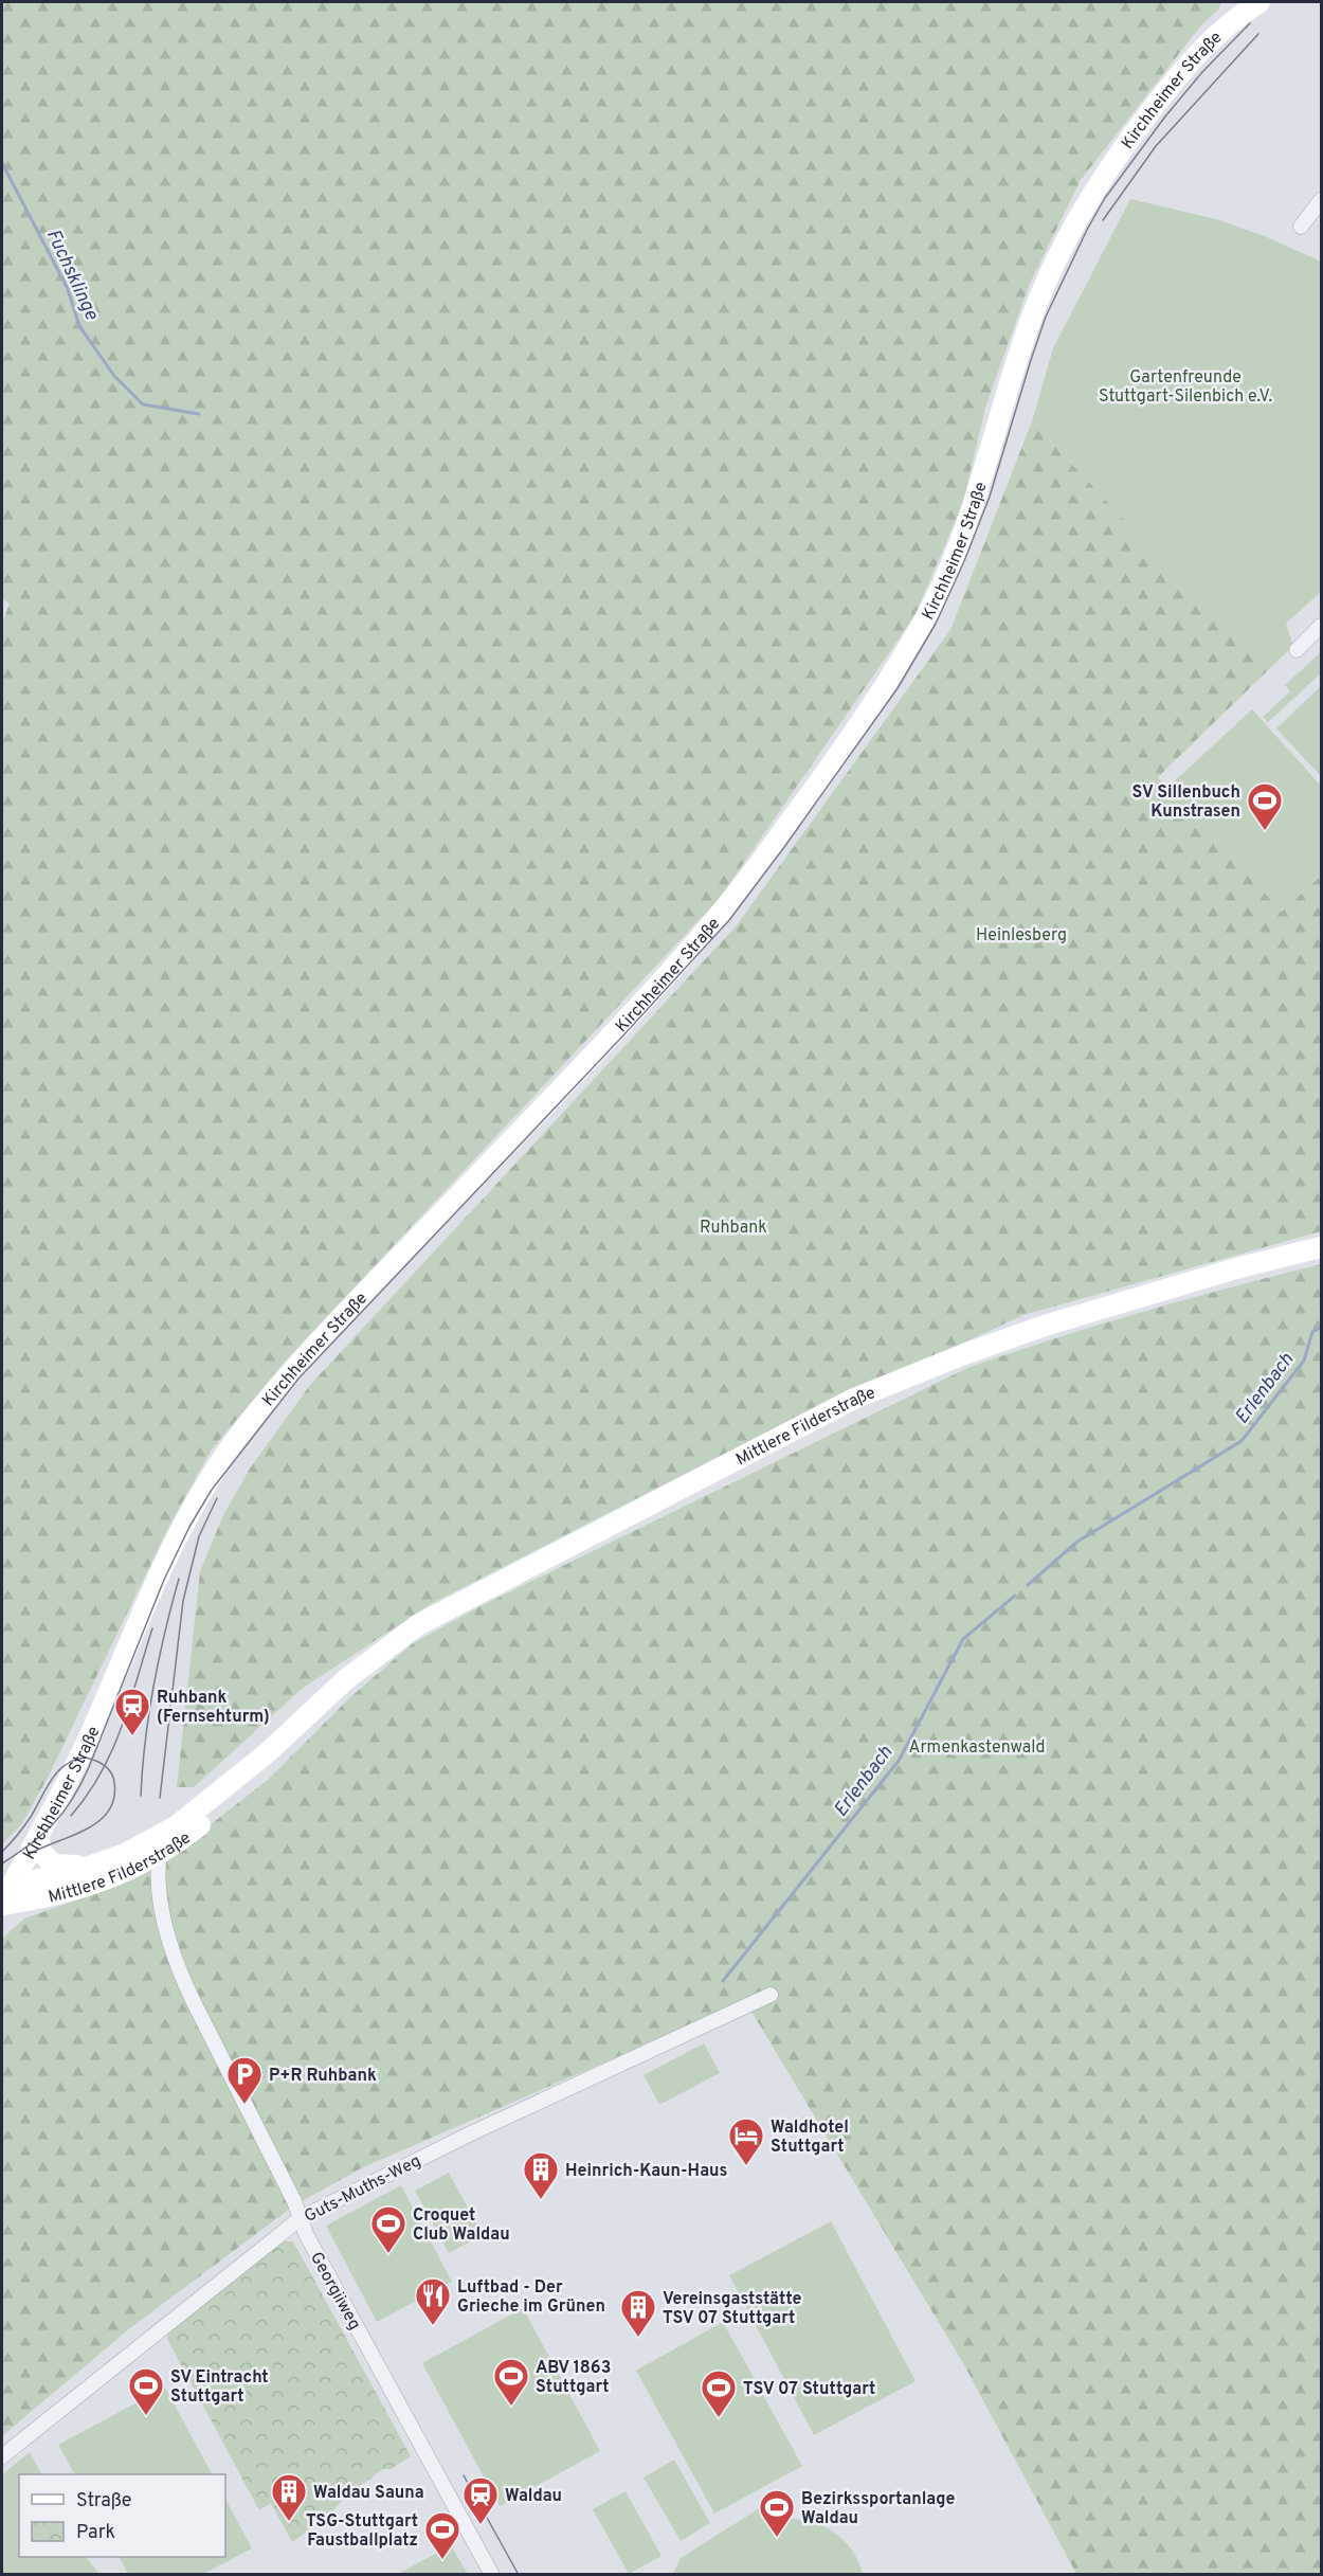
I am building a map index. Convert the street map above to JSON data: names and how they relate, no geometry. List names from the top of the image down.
{
  "streets": {
    "main road": ["Kirchheimer Straße", "Mittlere Filderstraße"],
    "street": ["Guts-Muths-Weg", "Georgiiweg"]
  },
  "crossings": [
    ["Kirchheimer Straße", "Mittlere Filderstraße"],
    ["Mittlere Filderstraße", "Georgiiweg"],
    ["Guts-Muths-Weg", "Georgiiweg"]
  ],
  "water": ["Fuchsklinge", "Erlenbach"],
  "parks": [
    "Gartenfreunde Stuttgart-Silenbich e.V.",
    "Heinlesberg",
    "Ruhbank",
    "Armenkastenwald"
  ],
  "places": {
    "sports": [
      "SV Sillenbuch Kunstrasen",
      "Croquet Club Waldau",
      "ABV 1863 Stuttgart",
      "SV Eintracht Stuttgart",
      "TSV 07 Stuttgart",
      "Bezirkssportanlage Waldau",
      "TSG-Stuttgart Faustballplatz"
    ],
    "station": ["Ruhbank (Fernsehturm)", "Waldau"],
    "parking": ["P+R Ruhbank"],
    "hotel": ["Waldhotel Stuttgart"],
    "building": ["Heinrich-Kaun-Haus", "Vereinsgaststätte TSV 07 Stuttgart", "Waldau Sauna"],
    "restaurant": ["Luftbad - Der Grieche im Grünen"]
  },
  "legend": ["Straße", "Park"]
}
